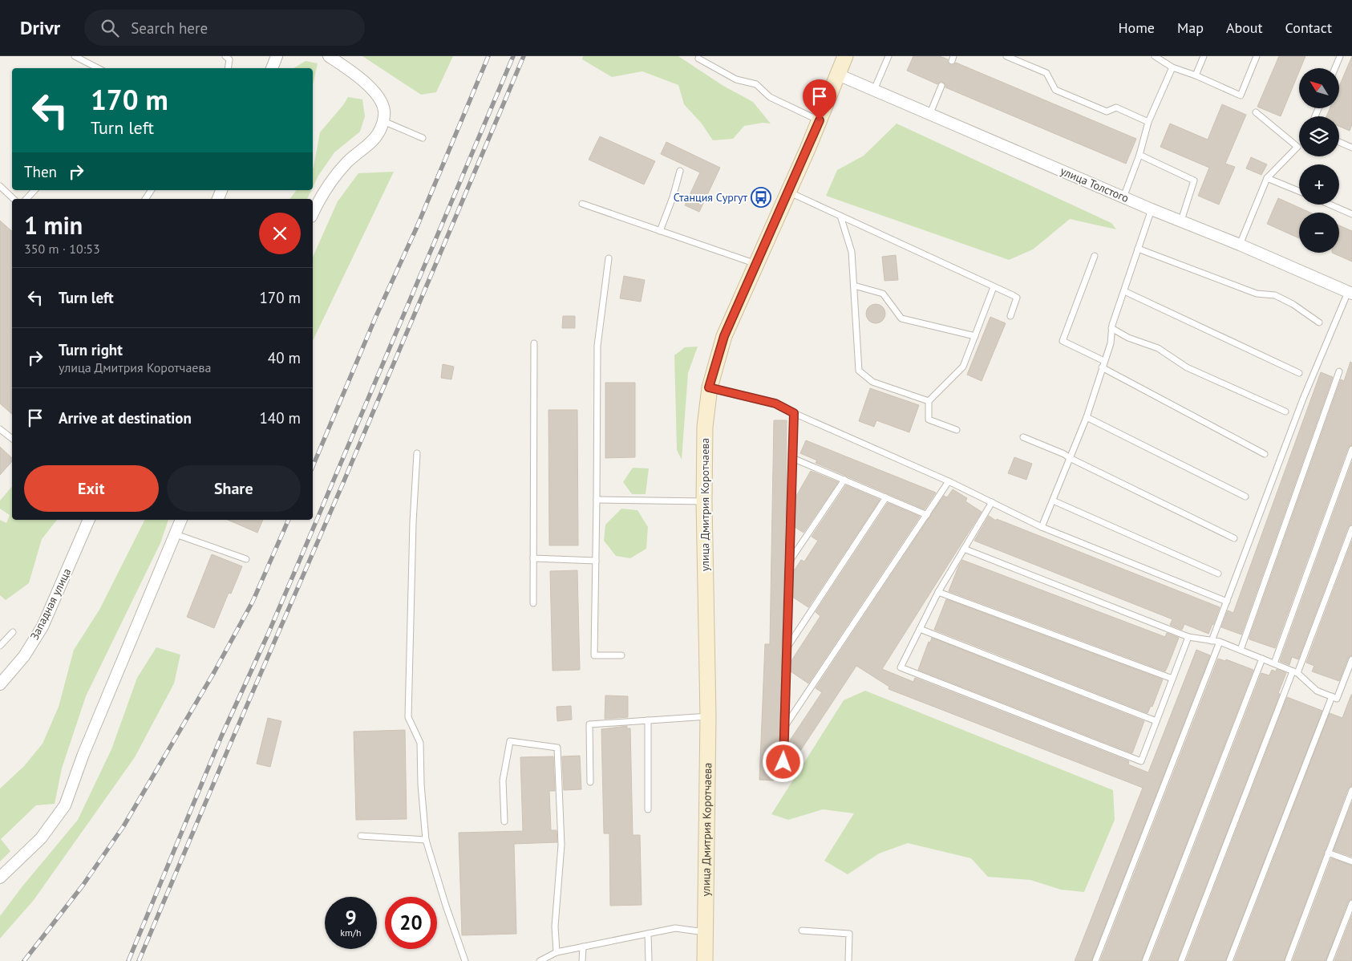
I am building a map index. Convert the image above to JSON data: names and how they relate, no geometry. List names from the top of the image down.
{
  "streets": {
    "street": ["улица Толстого", "улица Дмитрия Коротчаева", "Западная улица"]
  },
  "crossings": [
    ["улица Толстого", "улица Дмитрия Коротчаева"]
  ],
  "places": {
    "bus stop": ["Станция Сургут"]
  },
  "north": "top left",
  "page": {
    "header": "Drivr",
    "search": "Search here",
    "nav": [
      "Home",
      "Map",
      "About",
      "Contact"
    ],
    "map_buttons": ["+", "−"],
    "turn": ["170 m", "Turn left"],
    "then": "Then",
    "heading": ["1 min", "350 m · 10:53"],
    "list": [
      {
        "name": "Turn left",
        "value": "170 m"
      },
      {
        "name": "Turn right",
        "note": "улица Дмитрия Коротчаева",
        "value": "40 m"
      },
      {
        "name": "Arrive at destination",
        "value": "140 m"
      }
    ],
    "buttons": ["Exit", "Share"],
    "speed": "9 km/h",
    "limit": "20"
  }
}
